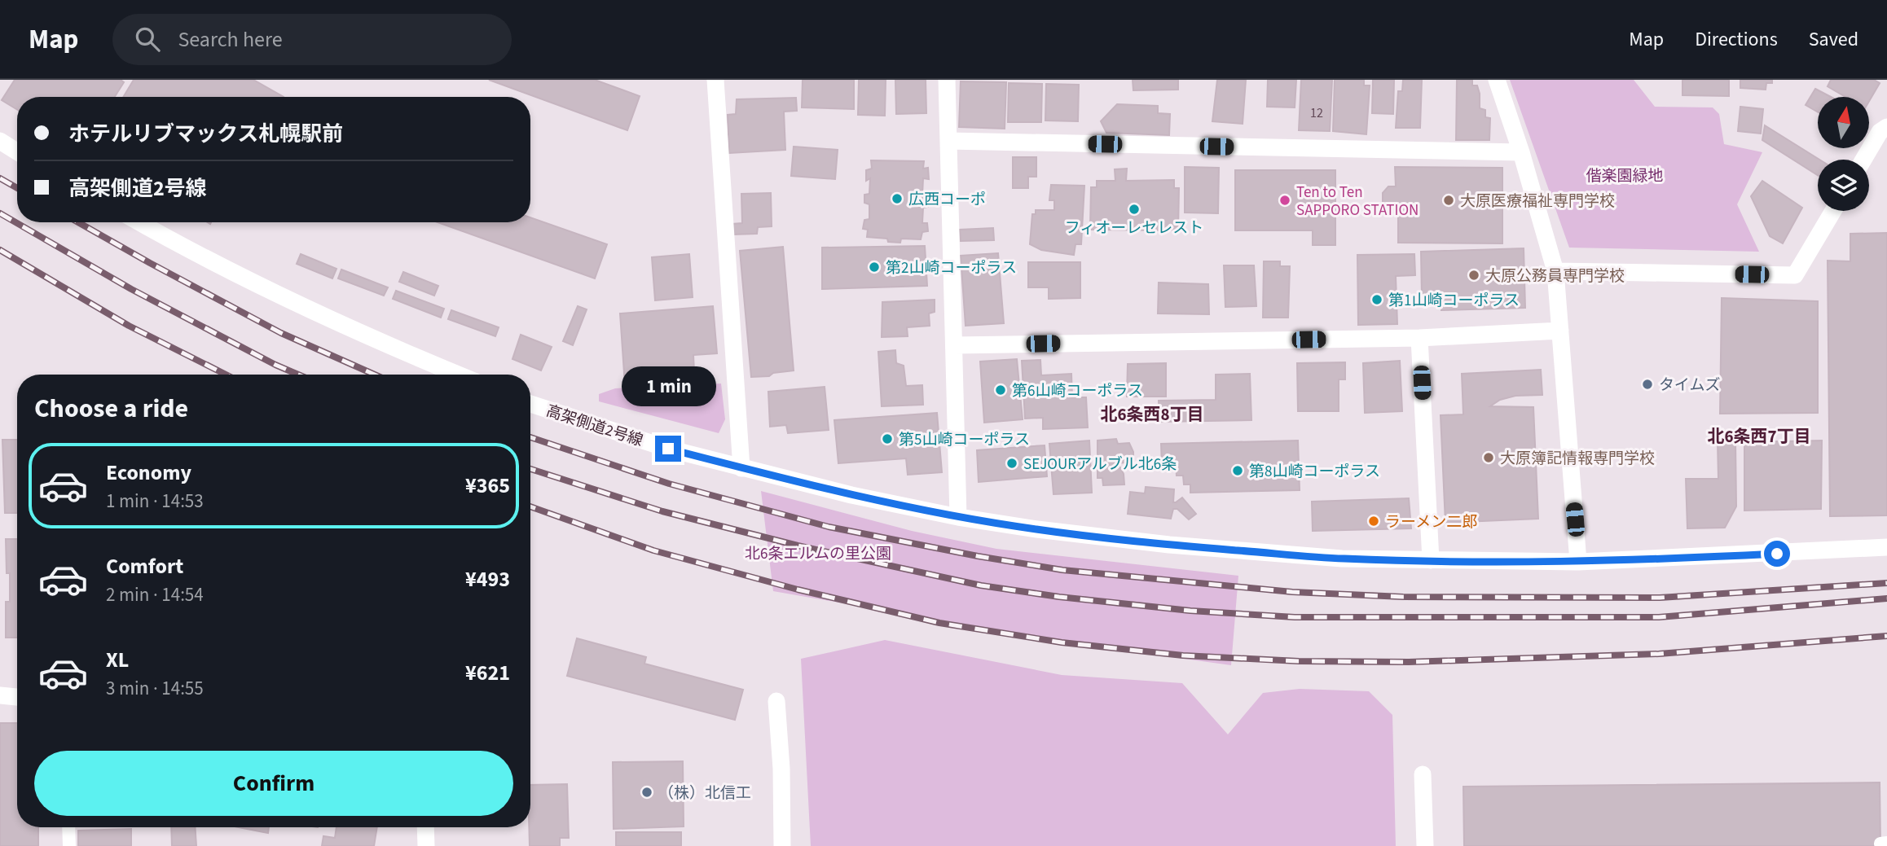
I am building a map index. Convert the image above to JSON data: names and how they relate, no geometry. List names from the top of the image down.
{
  "streets": {
    "street": ["高架側道2号線"]
  },
  "districts": ["北6条西8丁目", "北6条西7丁目"],
  "parks": ["偕楽園緑地", "北6条エルムの里公園"],
  "places": [
    "広西コーポ",
    "Ten to Ten SAPPORO STATION",
    "大原医療福祉専門学校",
    "フィオーレセレスト",
    "第2山崎コーポラス",
    "大原公務員専門学校",
    "第1山崎コーポラス",
    "タイムズ",
    "第6山崎コーポラス",
    "第5山崎コーポラス",
    "大原簿記情報専門学校",
    "SEJOURアルブル北6条",
    "第8山崎コーポラス",
    "ラーメン二郎",
    "（株）北信工"
  ],
  "house_numbers": ["12"],
  "north": "top",
  "page": {
    "header": "Map",
    "search": "Search here",
    "nav": ["Map", "Directions", "Saved"],
    "banner": ["ホテルリブマックス札幌駅前", "高架側道2号線"],
    "bubble": "1 min",
    "heading": "Choose a ride",
    "list": [
      {
        "name": "Economy",
        "note": "1 min · 14:53",
        "value": "¥365"
      },
      {
        "name": "Comfort",
        "note": "2 min · 14:54",
        "value": "¥493"
      },
      {
        "name": "XL",
        "note": "3 min · 14:55",
        "value": "¥621"
      }
    ],
    "buttons": "Confirm"
  }
}
